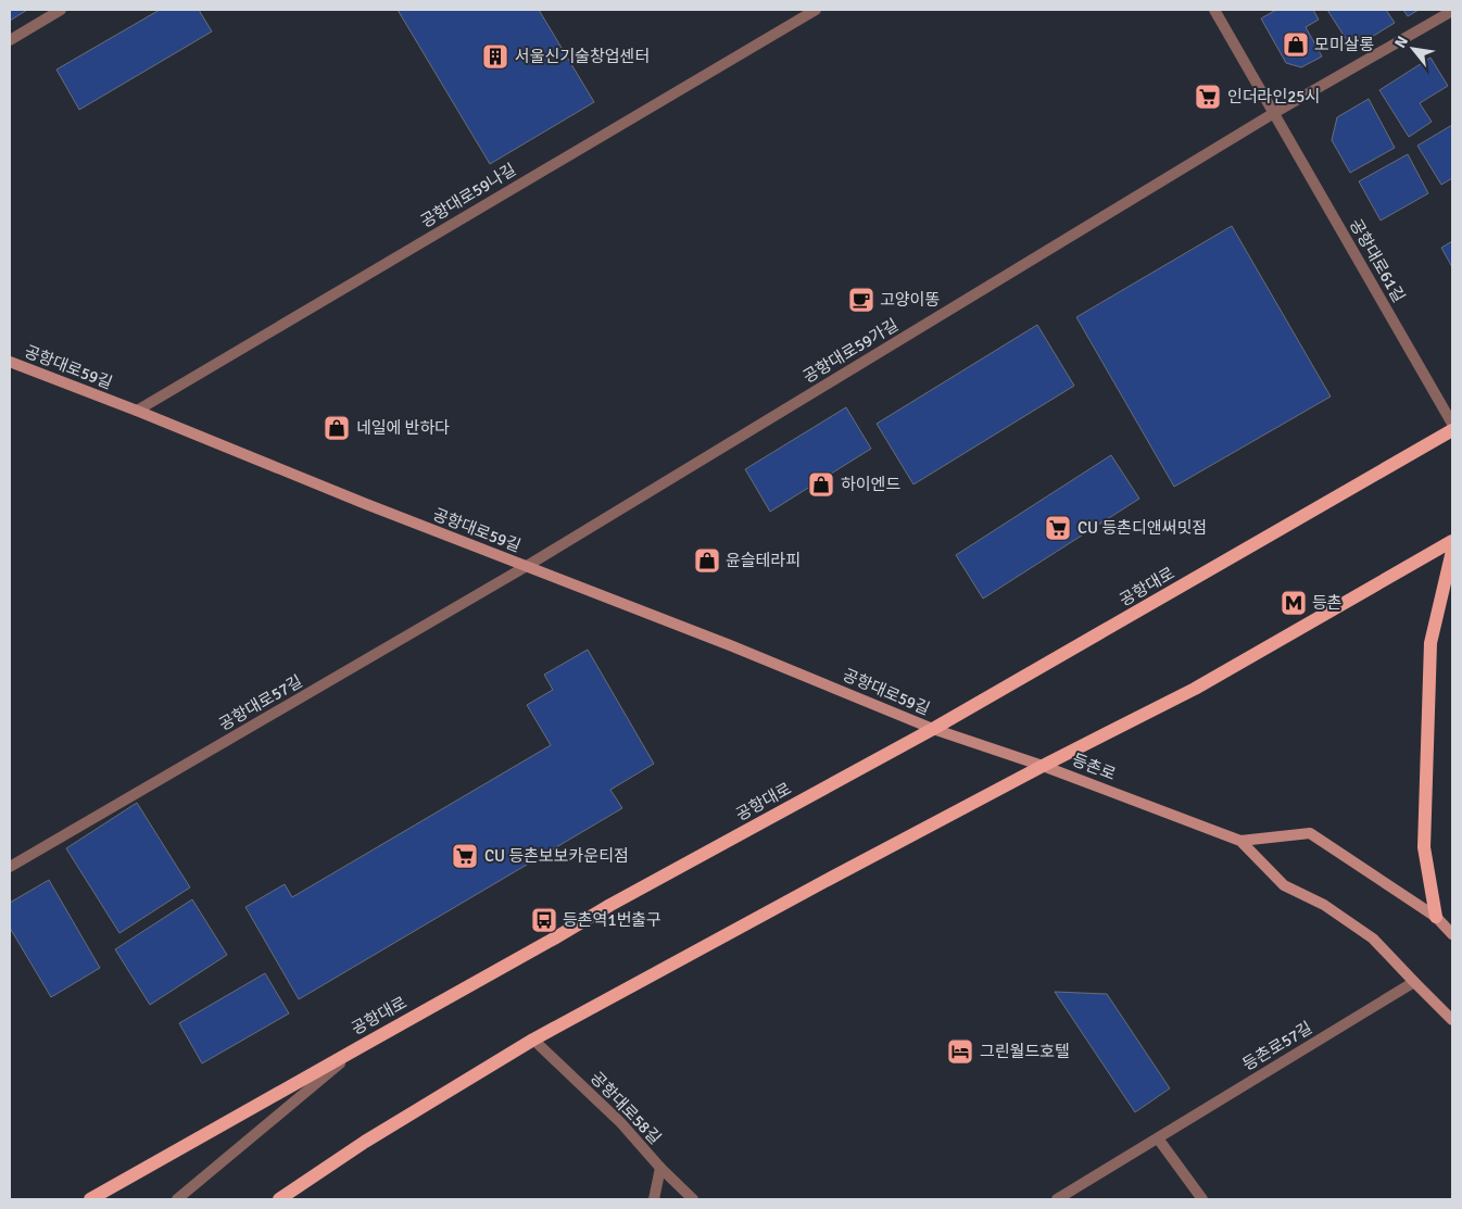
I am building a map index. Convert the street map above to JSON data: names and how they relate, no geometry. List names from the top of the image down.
{
  "streets": {
    "main road": ["공항대로59길", "공항대로", "등촌로"],
    "street": [
      "공항대로59나길",
      "공항대로61길",
      "공항대로59가길",
      "공항대로57길",
      "등촌로57길",
      "공항대로58길"
    ]
  },
  "crossings": [
    ["공항대로59나길", "공항대로59길"],
    ["공항대로61길", "공항대로59가길"],
    ["공항대로59가길", "공항대로59길"],
    ["공항대로59가길", "공항대로57길"],
    ["공항대로59길", "공항대로"],
    ["공항대로59길", "공항대로57길"],
    ["공항대로59길", "등촌로"],
    ["공항대로", "등촌로"],
    ["등촌로", "등촌로57길"]
  ],
  "places": {
    "shop": [
      "모미살롱",
      "네일에 반하다",
      "하이엔드",
      "윤슬테라피"
    ],
    "building": ["서울신기술창업센터"],
    "supermarket": ["인더라인25시", "CU 등촌디앤써밋점", "CU 등촌보보카운티점"],
    "cafe": ["고양이똥"],
    "metro station": ["등촌"],
    "bus stop": ["등촌역1번출구"],
    "hotel": ["그린월드호텔"]
  },
  "north": "top left"
}
